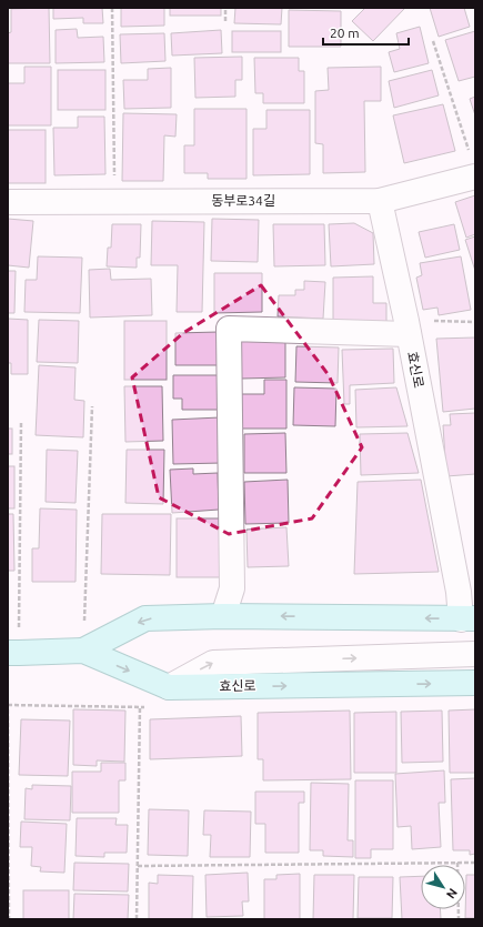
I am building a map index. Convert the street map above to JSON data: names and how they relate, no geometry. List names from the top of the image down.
{
  "streets": {
    "main road": ["효신로"],
    "street": ["동부로34길"]
  },
  "crossings": [
    ["동부로34길", "효신로"]
  ],
  "scale_bar": "20 m",
  "north": "bottom right"
}
